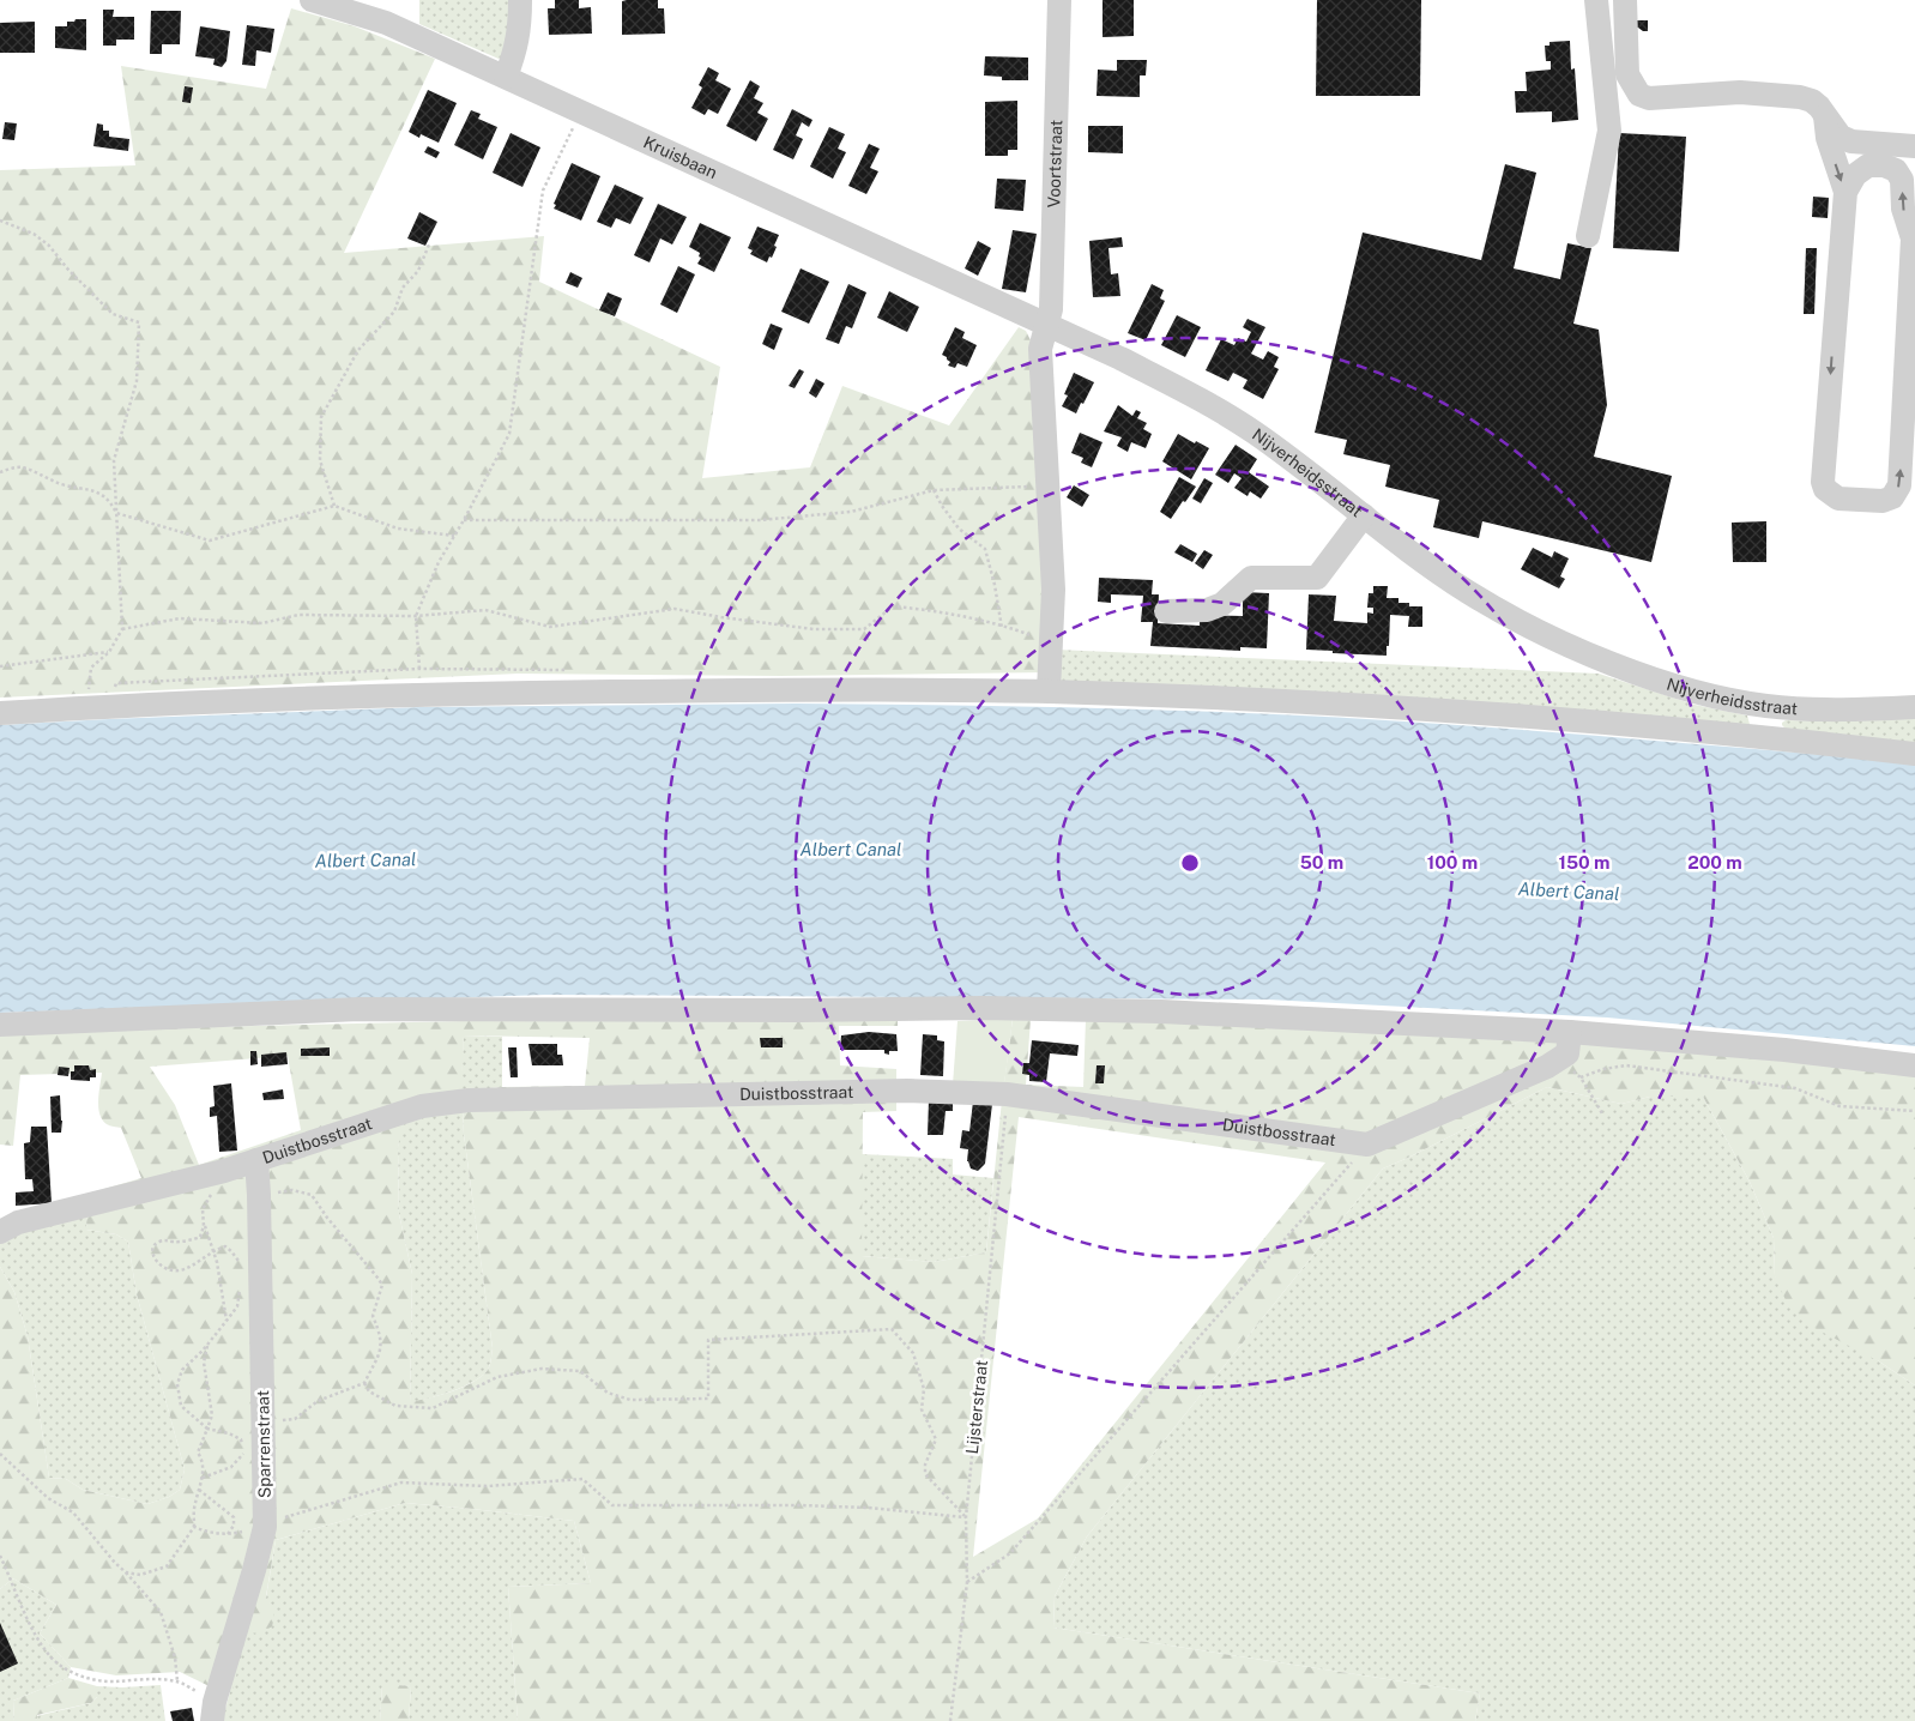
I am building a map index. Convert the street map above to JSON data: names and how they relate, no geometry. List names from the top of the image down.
{
  "streets": {
    "street": [
      "Kruisbaan",
      "Voortstraat",
      "Nijverheidsstraat",
      "Duistbosstraat",
      "Sparrenstraat"
    ],
    "path": ["Lijsterstraat"]
  },
  "crossings": [
    ["Kruisbaan", "Voortstraat"],
    ["Kruisbaan", "Nijverheidsstraat"],
    ["Voortstraat", "Nijverheidsstraat"],
    ["Duistbosstraat", "Lijsterstraat"],
    ["Duistbosstraat", "Sparrenstraat"]
  ],
  "water": ["Albert Canal"],
  "rings": [
    "50 m",
    "100 m",
    "150 m",
    "200 m"
  ]
}
